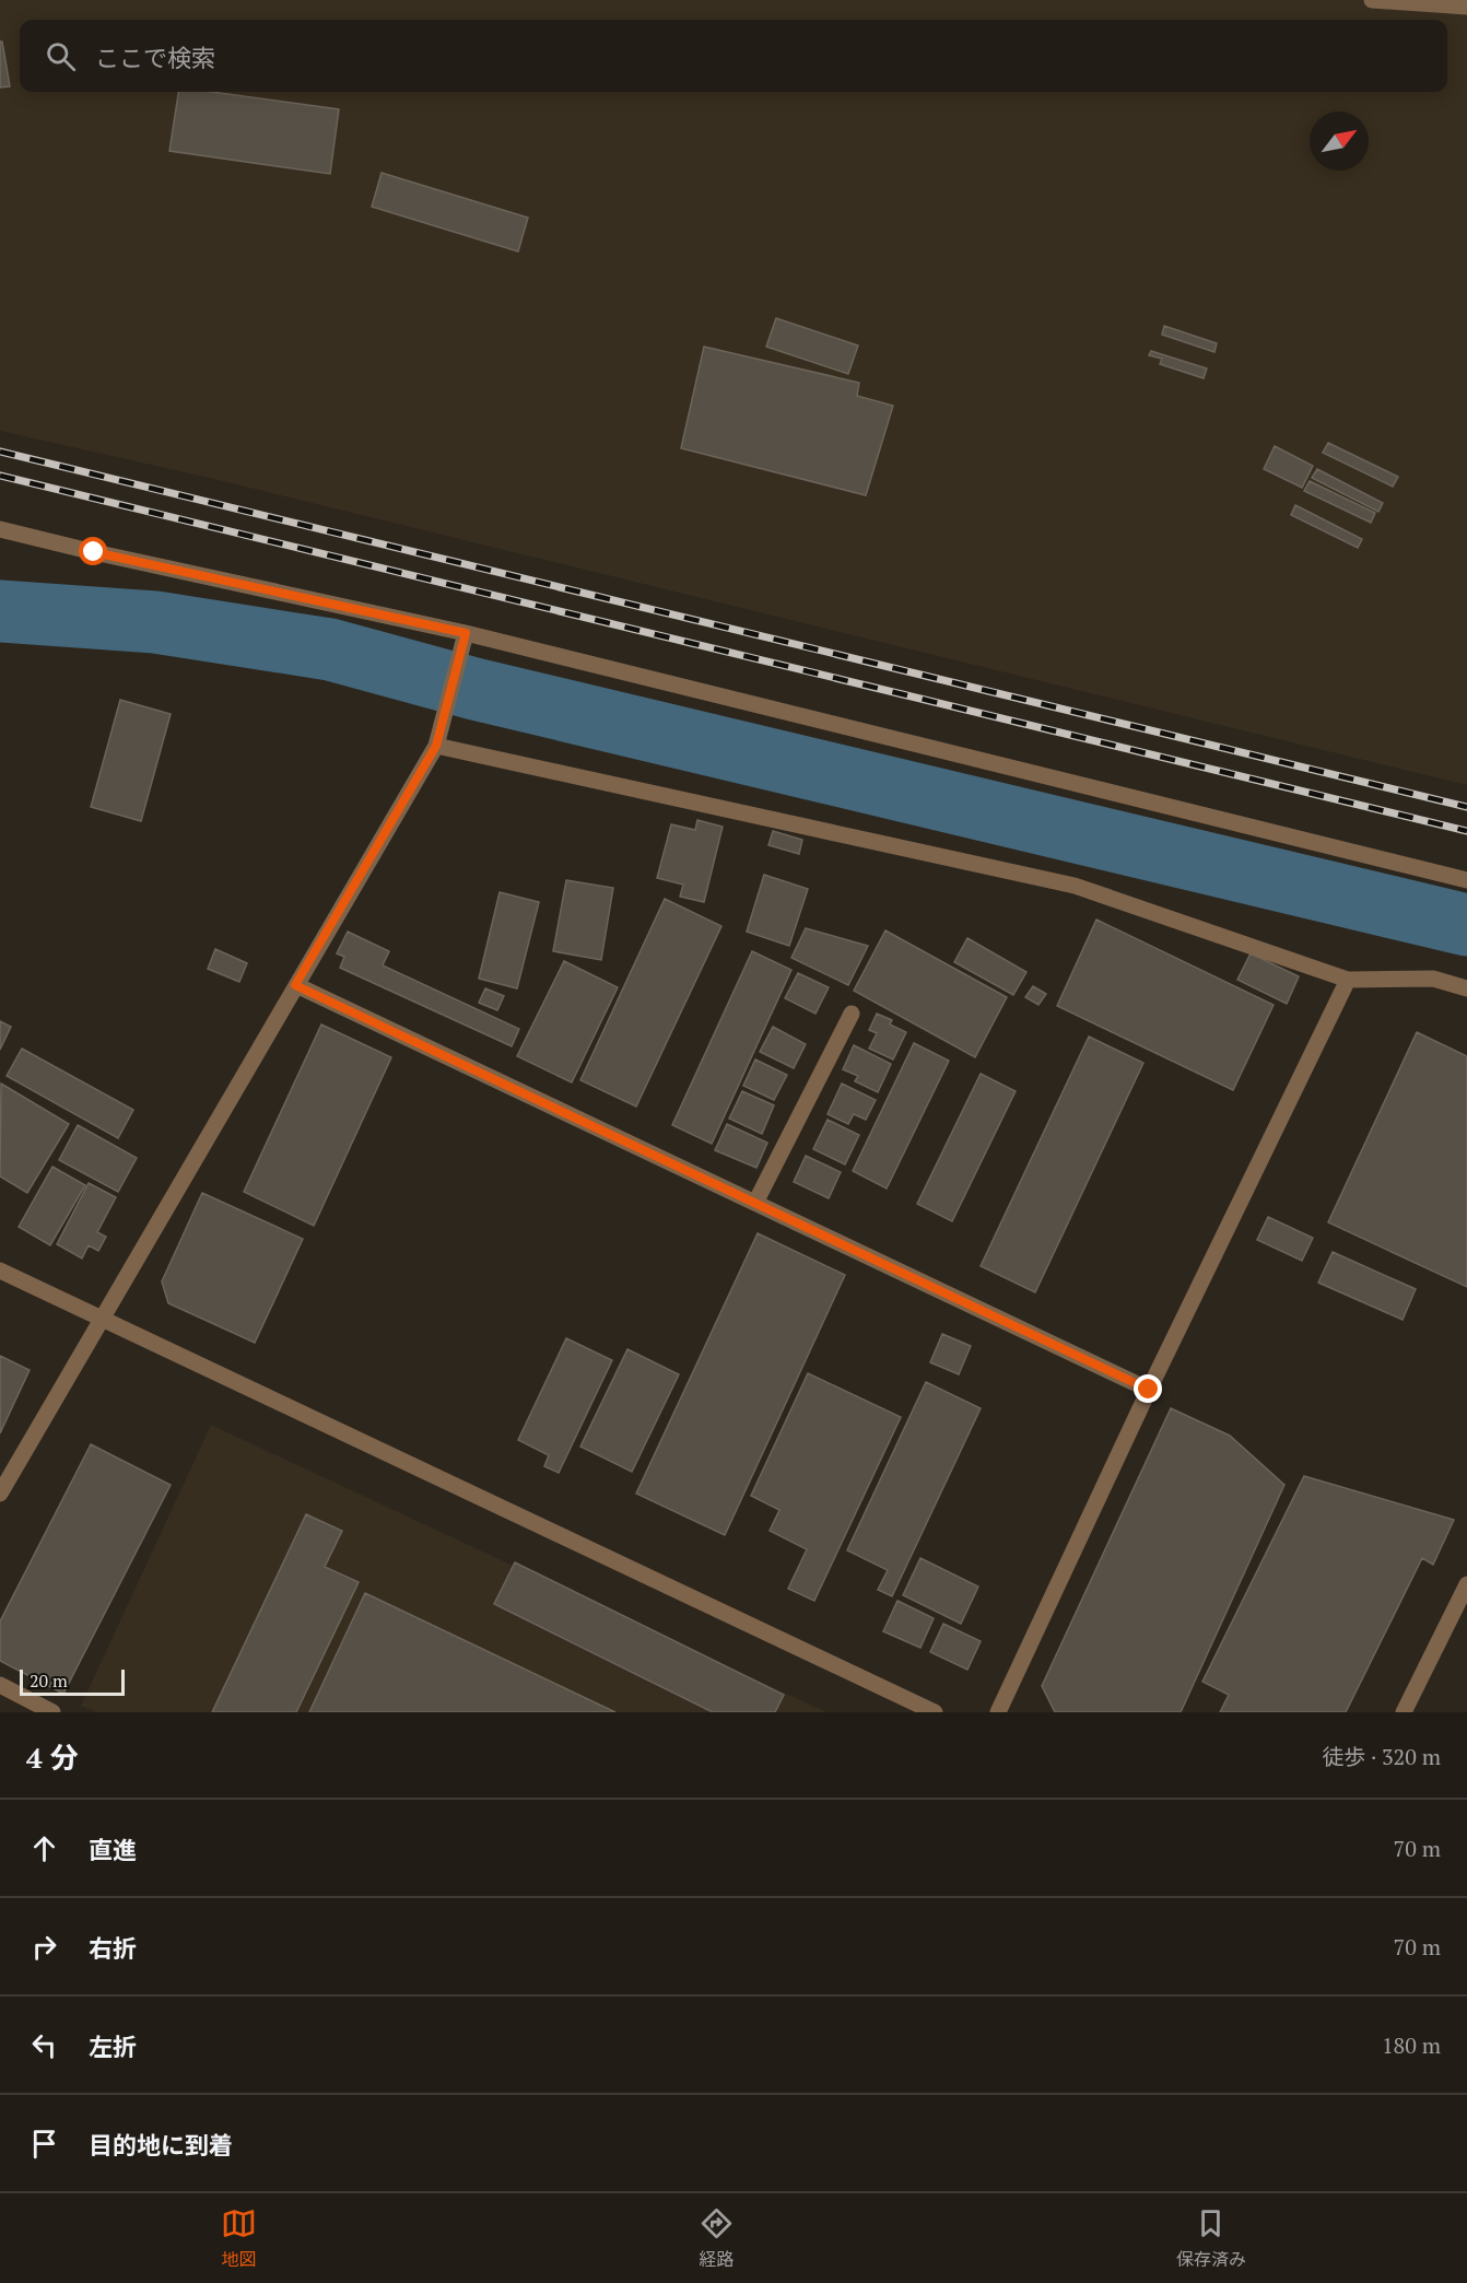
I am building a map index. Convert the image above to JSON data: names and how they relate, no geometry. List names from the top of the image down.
{
  "scale_bar": "20 m",
  "north": "top right",
  "page": {
    "search": "ここで検索",
    "scale": "20 m",
    "heading": ["4 分", "徒歩 · 320 m"],
    "list": [
      ["直進", "70 m"],
      ["右折", "70 m"],
      ["左折", "180 m"],
      "目的地に到着"
    ],
    "nav": ["地図", "経路", "保存済み"]
  }
}
